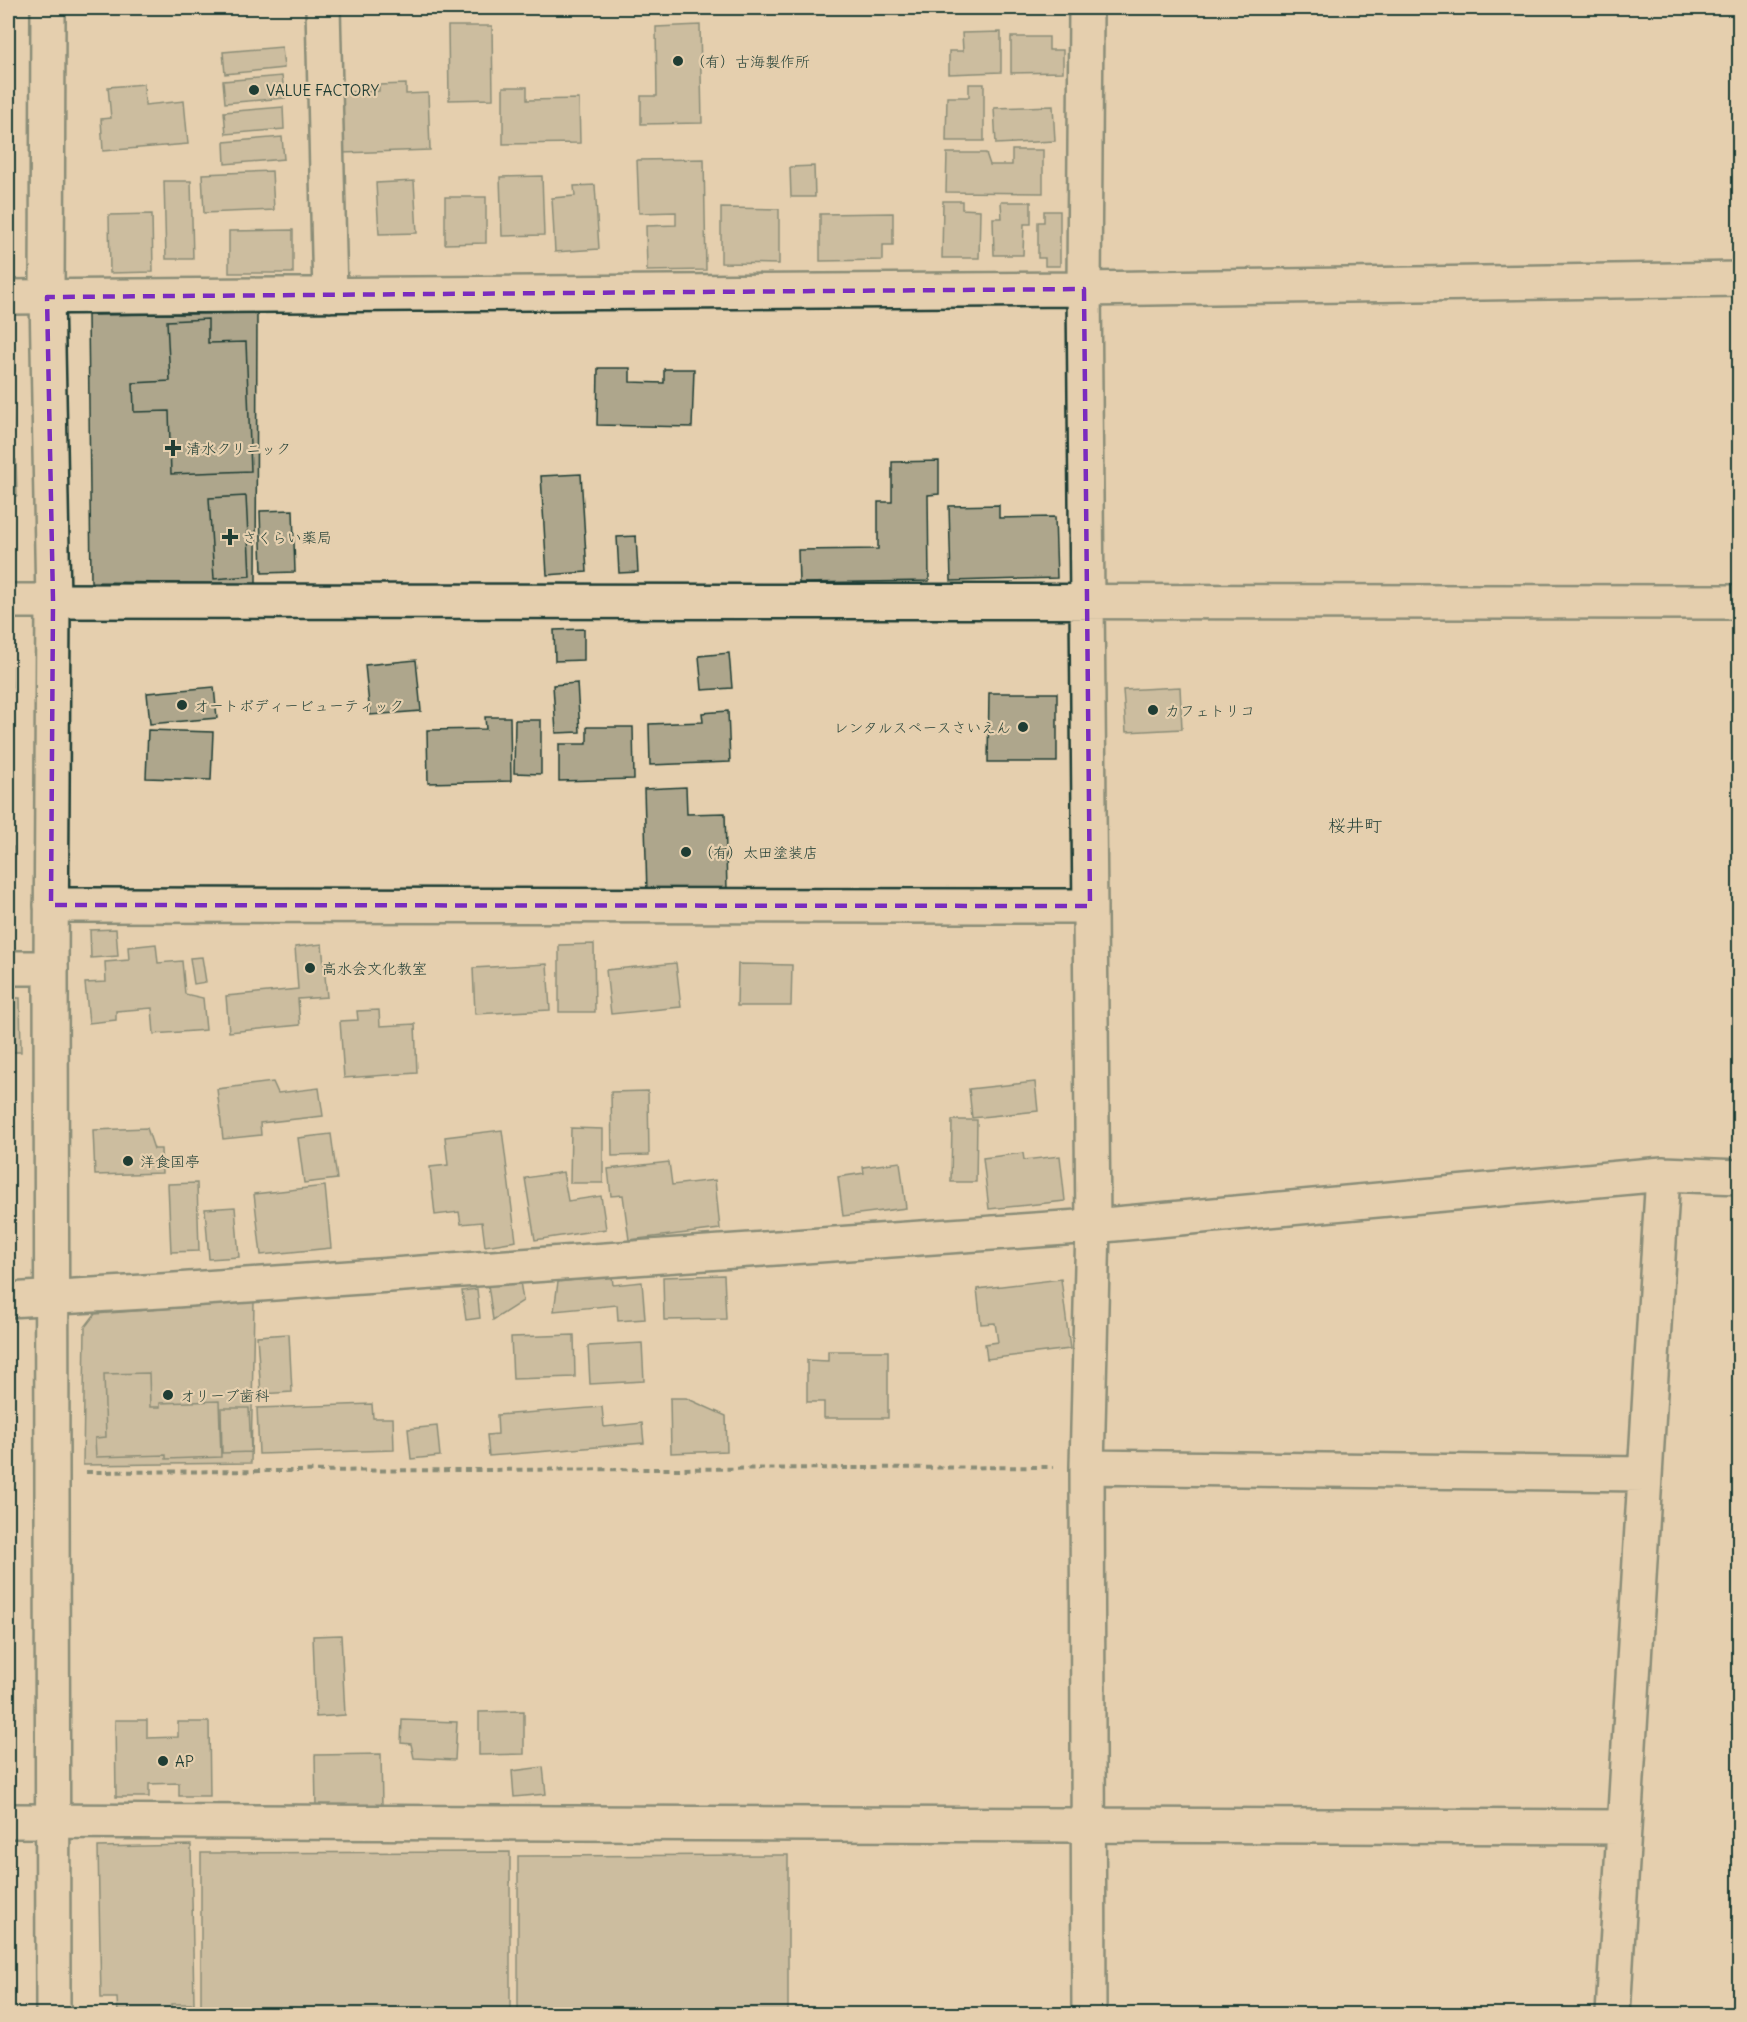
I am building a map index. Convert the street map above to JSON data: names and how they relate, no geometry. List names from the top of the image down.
{
  "districts": ["桜井町"],
  "places": {
    "other": [
      "（有）古海製作所",
      "VALUE FACTORY",
      "オートボディービューティック",
      "カフェトリコ",
      "レンタルスペースさいえん",
      "（有）太田塗装店",
      "高水会文化教室",
      "洋食国亭",
      "オリーブ歯科",
      "AP"
    ],
    "health": ["清水クリニック", "さくらい薬局"]
  }
}
